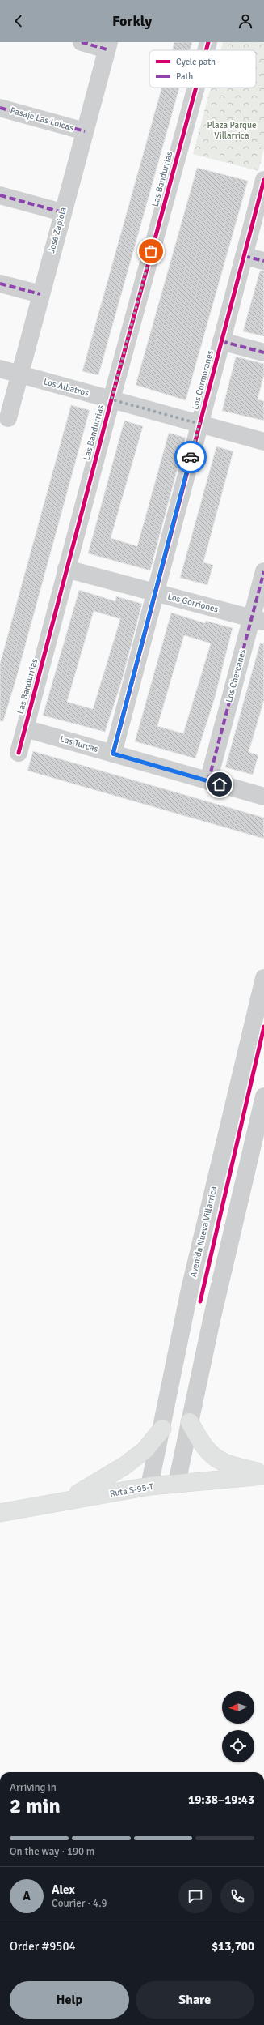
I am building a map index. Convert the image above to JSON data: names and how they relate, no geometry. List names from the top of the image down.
{
  "streets": {
    "main road": ["Ruta S-95-T"],
    "street": [
      "Pasaje Las Loicas",
      "Las Bandurrias",
      "José Zapiola",
      "Los Cormoranes",
      "Los Albatros",
      "Los Gorriones",
      "Los Chercanes",
      "Las Turcas",
      "Avenida Nueva Villarrica"
    ]
  },
  "crossings": [
    ["Pasaje Las Loicas", "José Zapiola"],
    ["Las Bandurrias", "Los Albatros"],
    ["Las Bandurrias", "Los Gorriones"],
    ["Las Bandurrias", "Las Turcas"],
    ["José Zapiola", "Los Albatros"],
    ["Los Cormoranes", "Los Albatros"],
    ["Los Cormoranes", "Los Gorriones"],
    ["Los Cormoranes", "Las Turcas"],
    ["Los Gorriones", "Los Chercanes"],
    ["Los Chercanes", "Las Turcas"],
    ["Avenida Nueva Villarrica", "Ruta S-95-T"]
  ],
  "parks": ["Plaza Parque Villarrica"],
  "legend": ["Cycle path", "Path"],
  "north": "left",
  "page": {
    "header": "Forkly",
    "heading": ["2 min", "Arriving in", "19:38–19:43"],
    "panel": [
      "Alex",
      "Courier · 4.9",
      "Order #9504",
      "$13,700"
    ],
    "bar": "On the way · 190 m",
    "round": "A",
    "buttons": ["Help", "Share"]
  }
}
